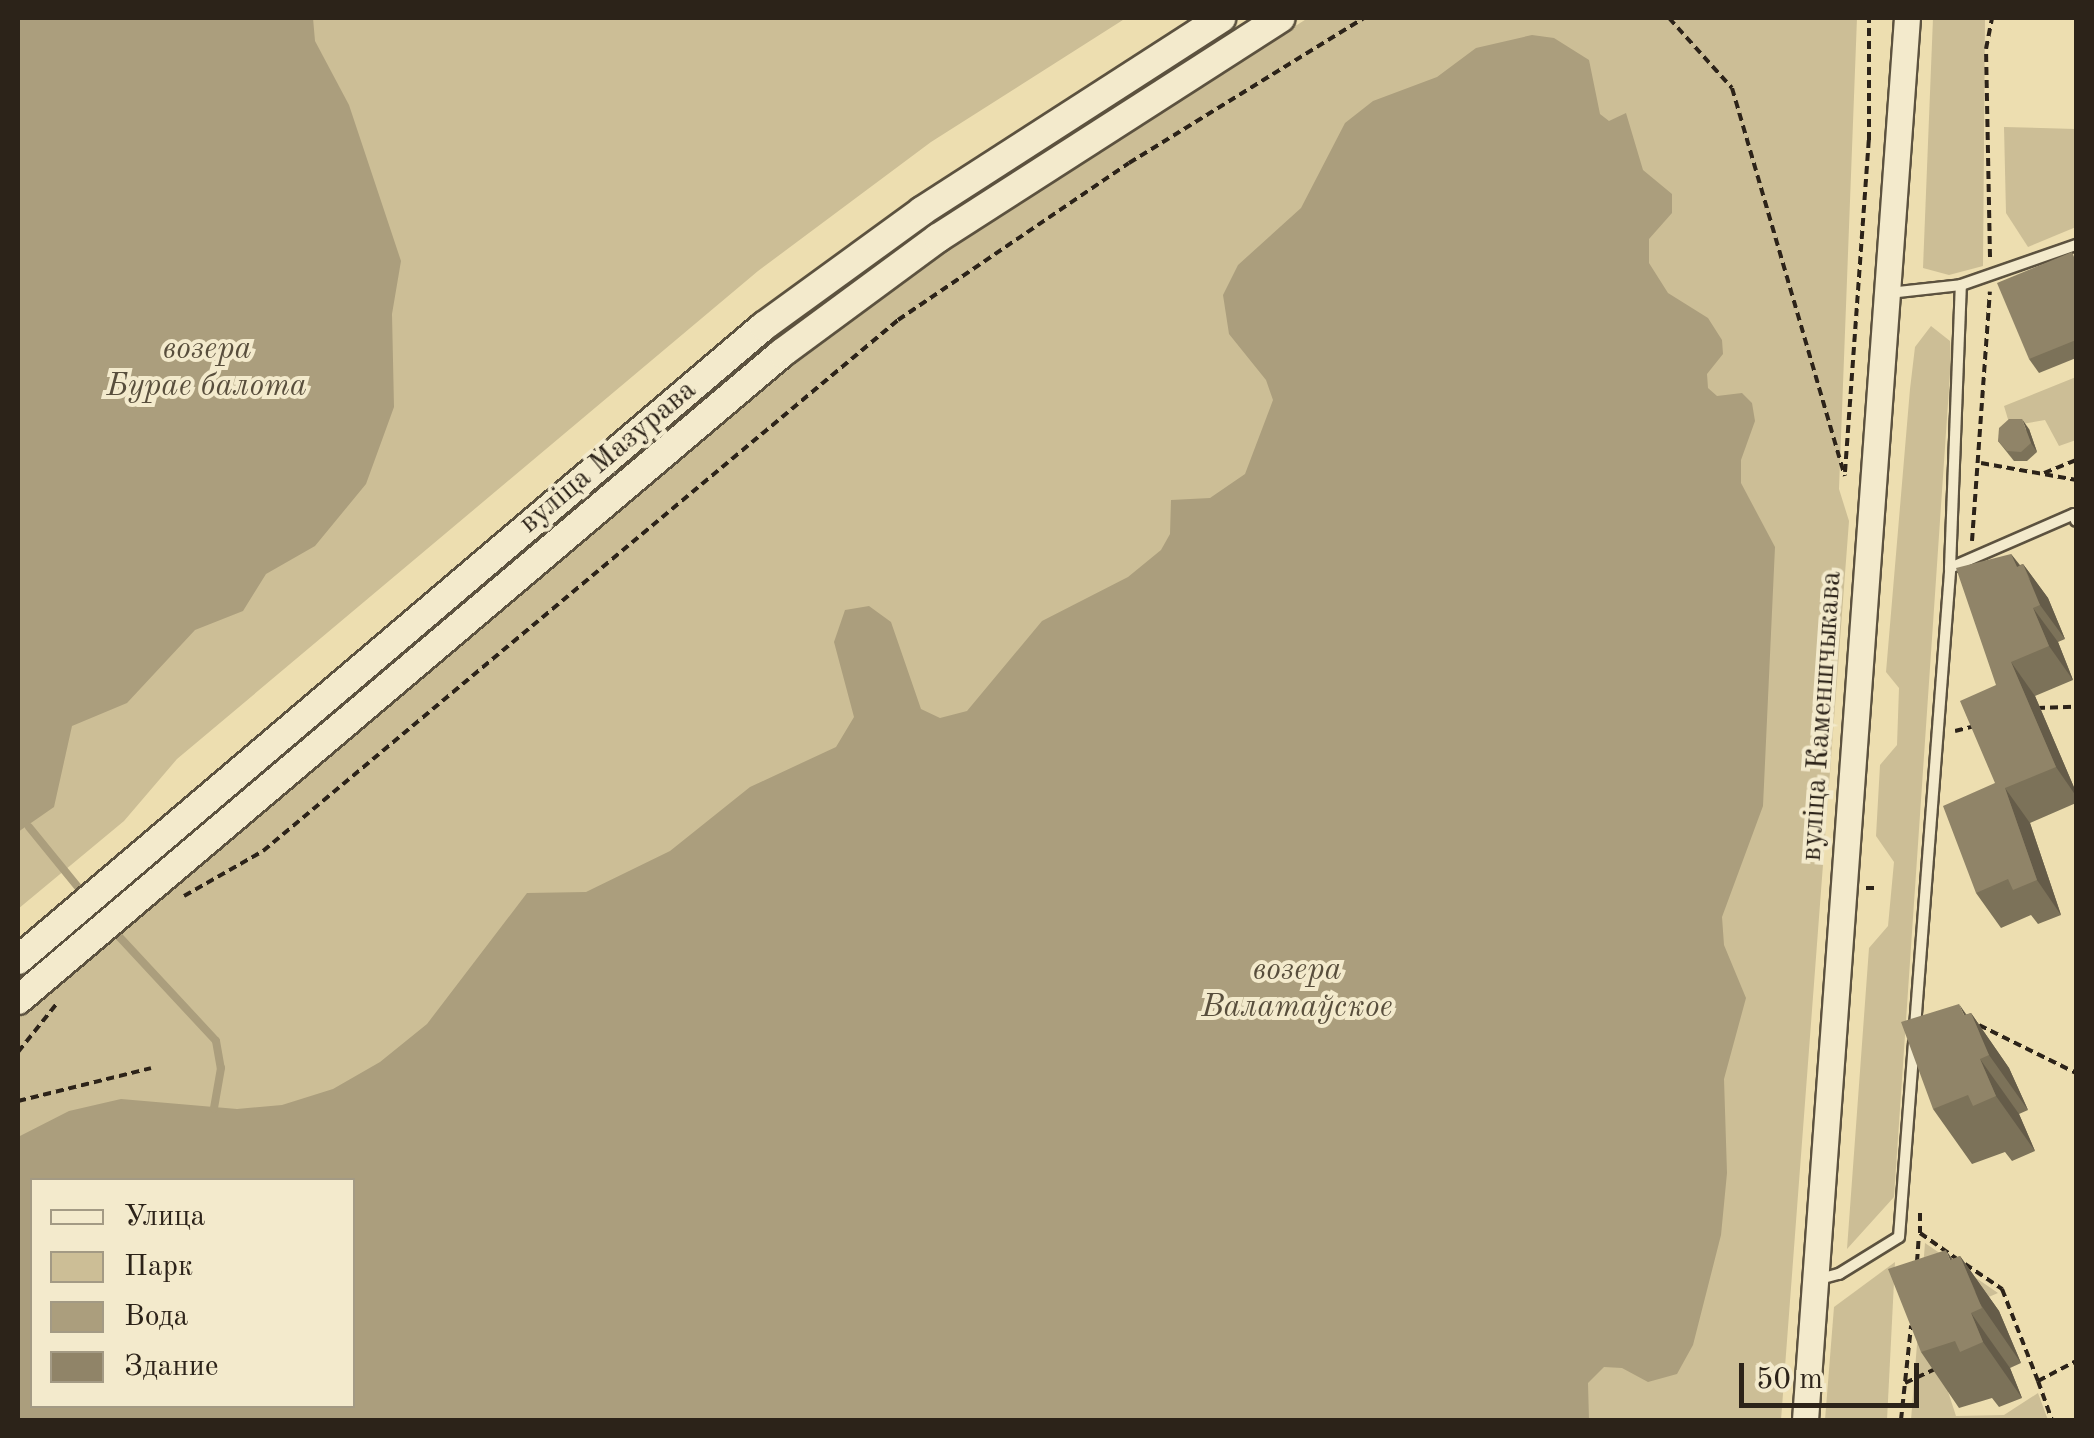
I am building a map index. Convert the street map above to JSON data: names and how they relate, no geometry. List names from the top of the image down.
{
  "streets": {
    "main road": ["вуліца Мазурава"],
    "street": ["вуліца Каменшчыкава"]
  },
  "water": ["возера Бурае балота", "возера Валатаўское"],
  "legend": [
    "Улица",
    "Парк",
    "Вода",
    "Здание"
  ],
  "scale_bar": "50 m"
}
